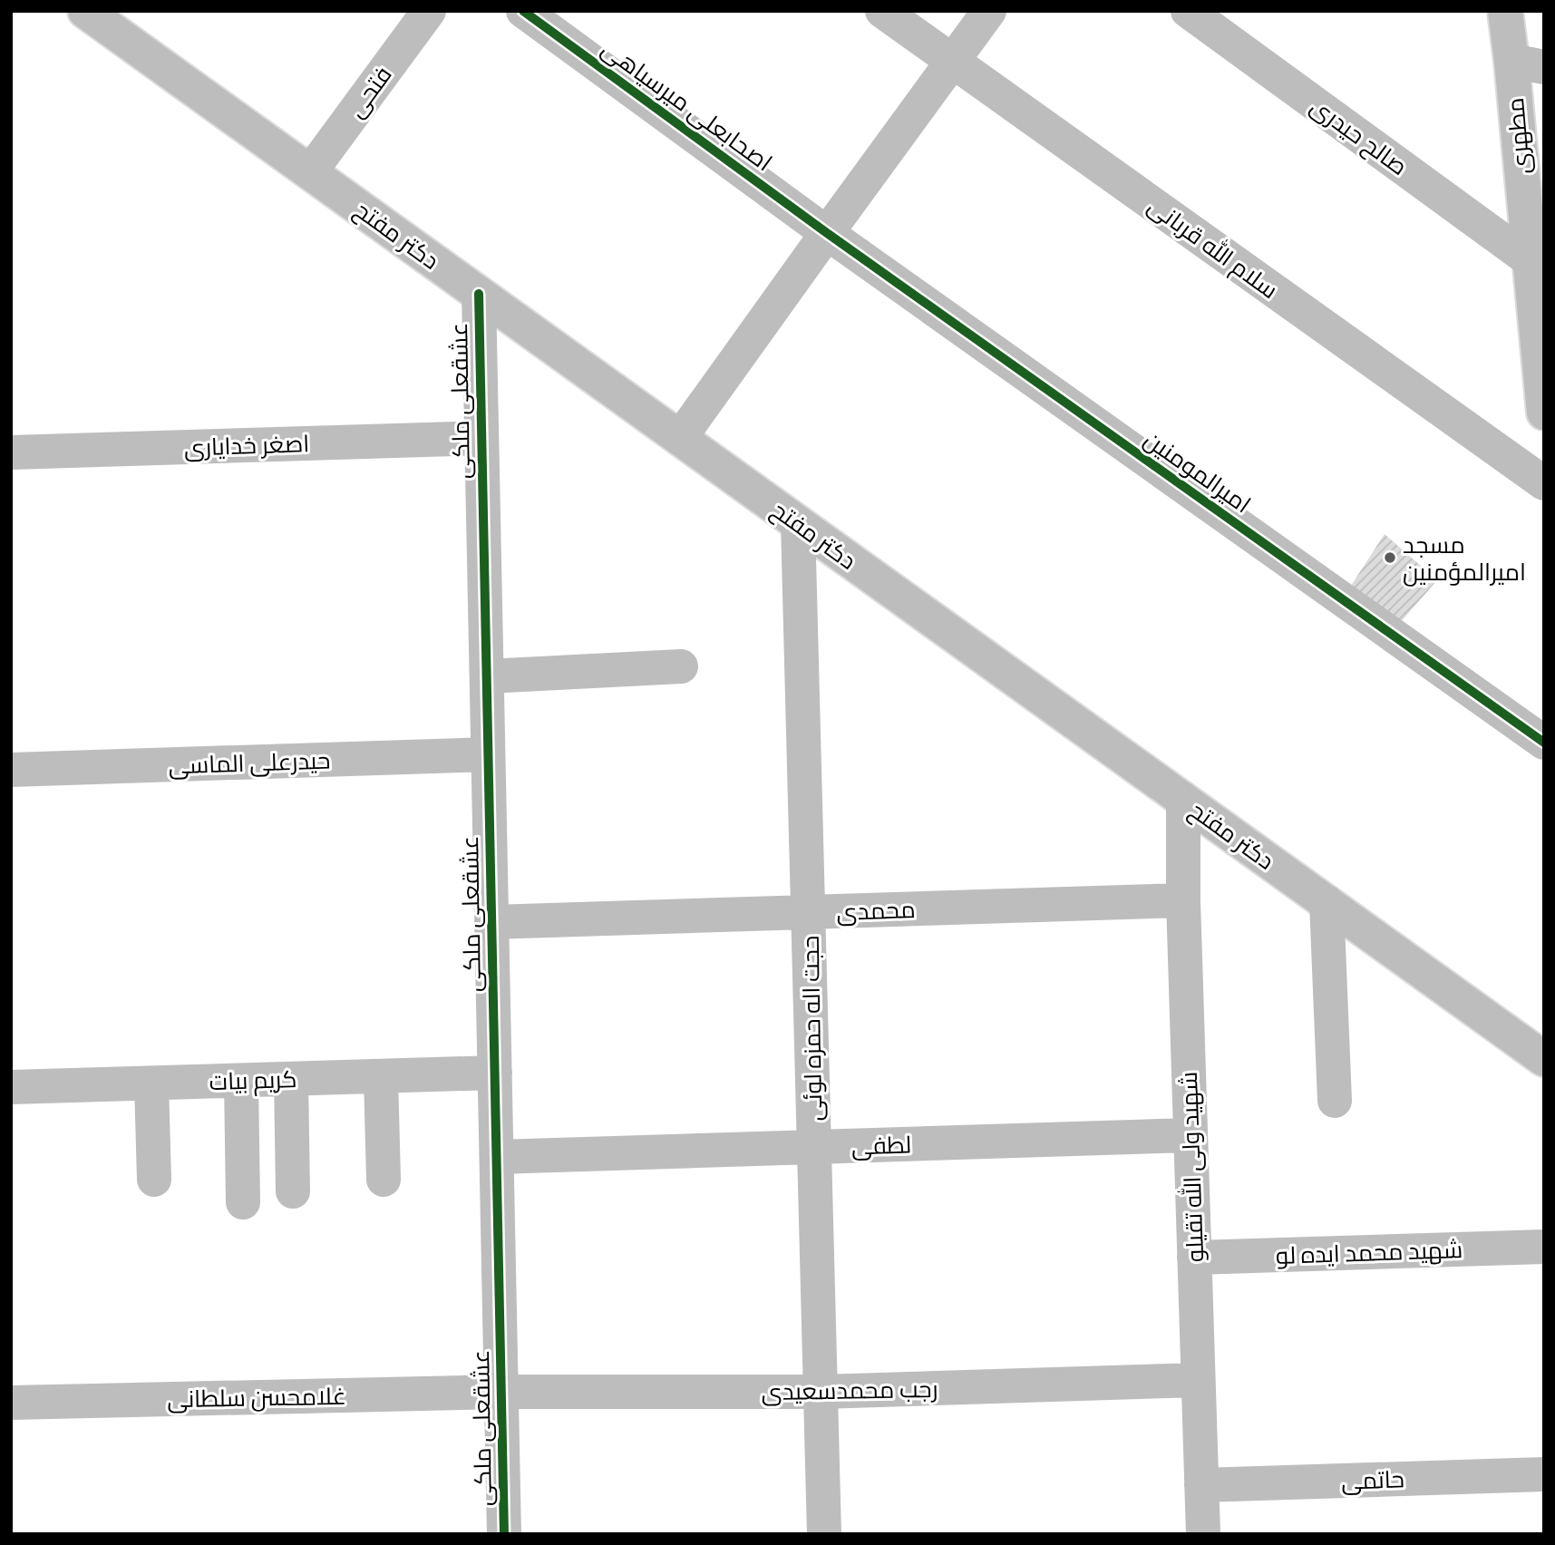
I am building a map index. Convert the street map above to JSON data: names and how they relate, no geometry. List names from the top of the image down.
{
  "streets": {
    "street": [
      "فتحی",
      "اصحابعلی میرسیاهی",
      "صالح حیدری",
      "مطهری",
      "دکتر مفتح",
      "سلام الله قربانی",
      "عشقعلی ملکی",
      "اصغر خدایاری",
      "امیرالمومنین",
      "حیدرعلی الماسی",
      "محمدی",
      "حجت اله حمزه لوئی",
      "کریم بیات",
      "لطفی",
      "شهید ولی الله تقیلو",
      "شهید محمد ایده لو",
      "رجب محمدسعیدی",
      "غلامحسن سلطانی",
      "حاتمی"
    ]
  },
  "crossings": [
    ["فتحی", "دکتر مفتح"],
    ["اصحابعلی میرسیاهی", "امیرالمومنین"],
    ["صالح حیدری", "مطهری"],
    ["دکتر مفتح", "عشقعلی ملکی"],
    ["دکتر مفتح", "حجت اله حمزه لوئی"],
    ["دکتر مفتح", "شهید ولی الله تقیلو"],
    ["عشقعلی ملکی", "اصغر خدایاری"],
    ["عشقعلی ملکی", "حیدرعلی الماسی"],
    ["عشقعلی ملکی", "محمدی"],
    ["عشقعلی ملکی", "کریم بیات"],
    ["عشقعلی ملکی", "لطفی"],
    ["عشقعلی ملکی", "رجب محمدسعیدی"],
    ["عشقعلی ملکی", "غلامحسن سلطانی"],
    ["محمدی", "حجت اله حمزه لوئی"],
    ["محمدی", "شهید ولی الله تقیلو"],
    ["حجت اله حمزه لوئی", "لطفی"],
    ["حجت اله حمزه لوئی", "رجب محمدسعیدی"],
    ["لطفی", "شهید ولی الله تقیلو"],
    ["شهید ولی الله تقیلو", "شهید محمد ایده لو"],
    ["شهید ولی الله تقیلو", "رجب محمدسعیدی"],
    ["شهید ولی الله تقیلو", "حاتمی"],
    ["رجب محمدسعیدی", "غلامحسن سلطانی"]
  ],
  "places": ["مسجد امیرالمؤمنین"]
}
